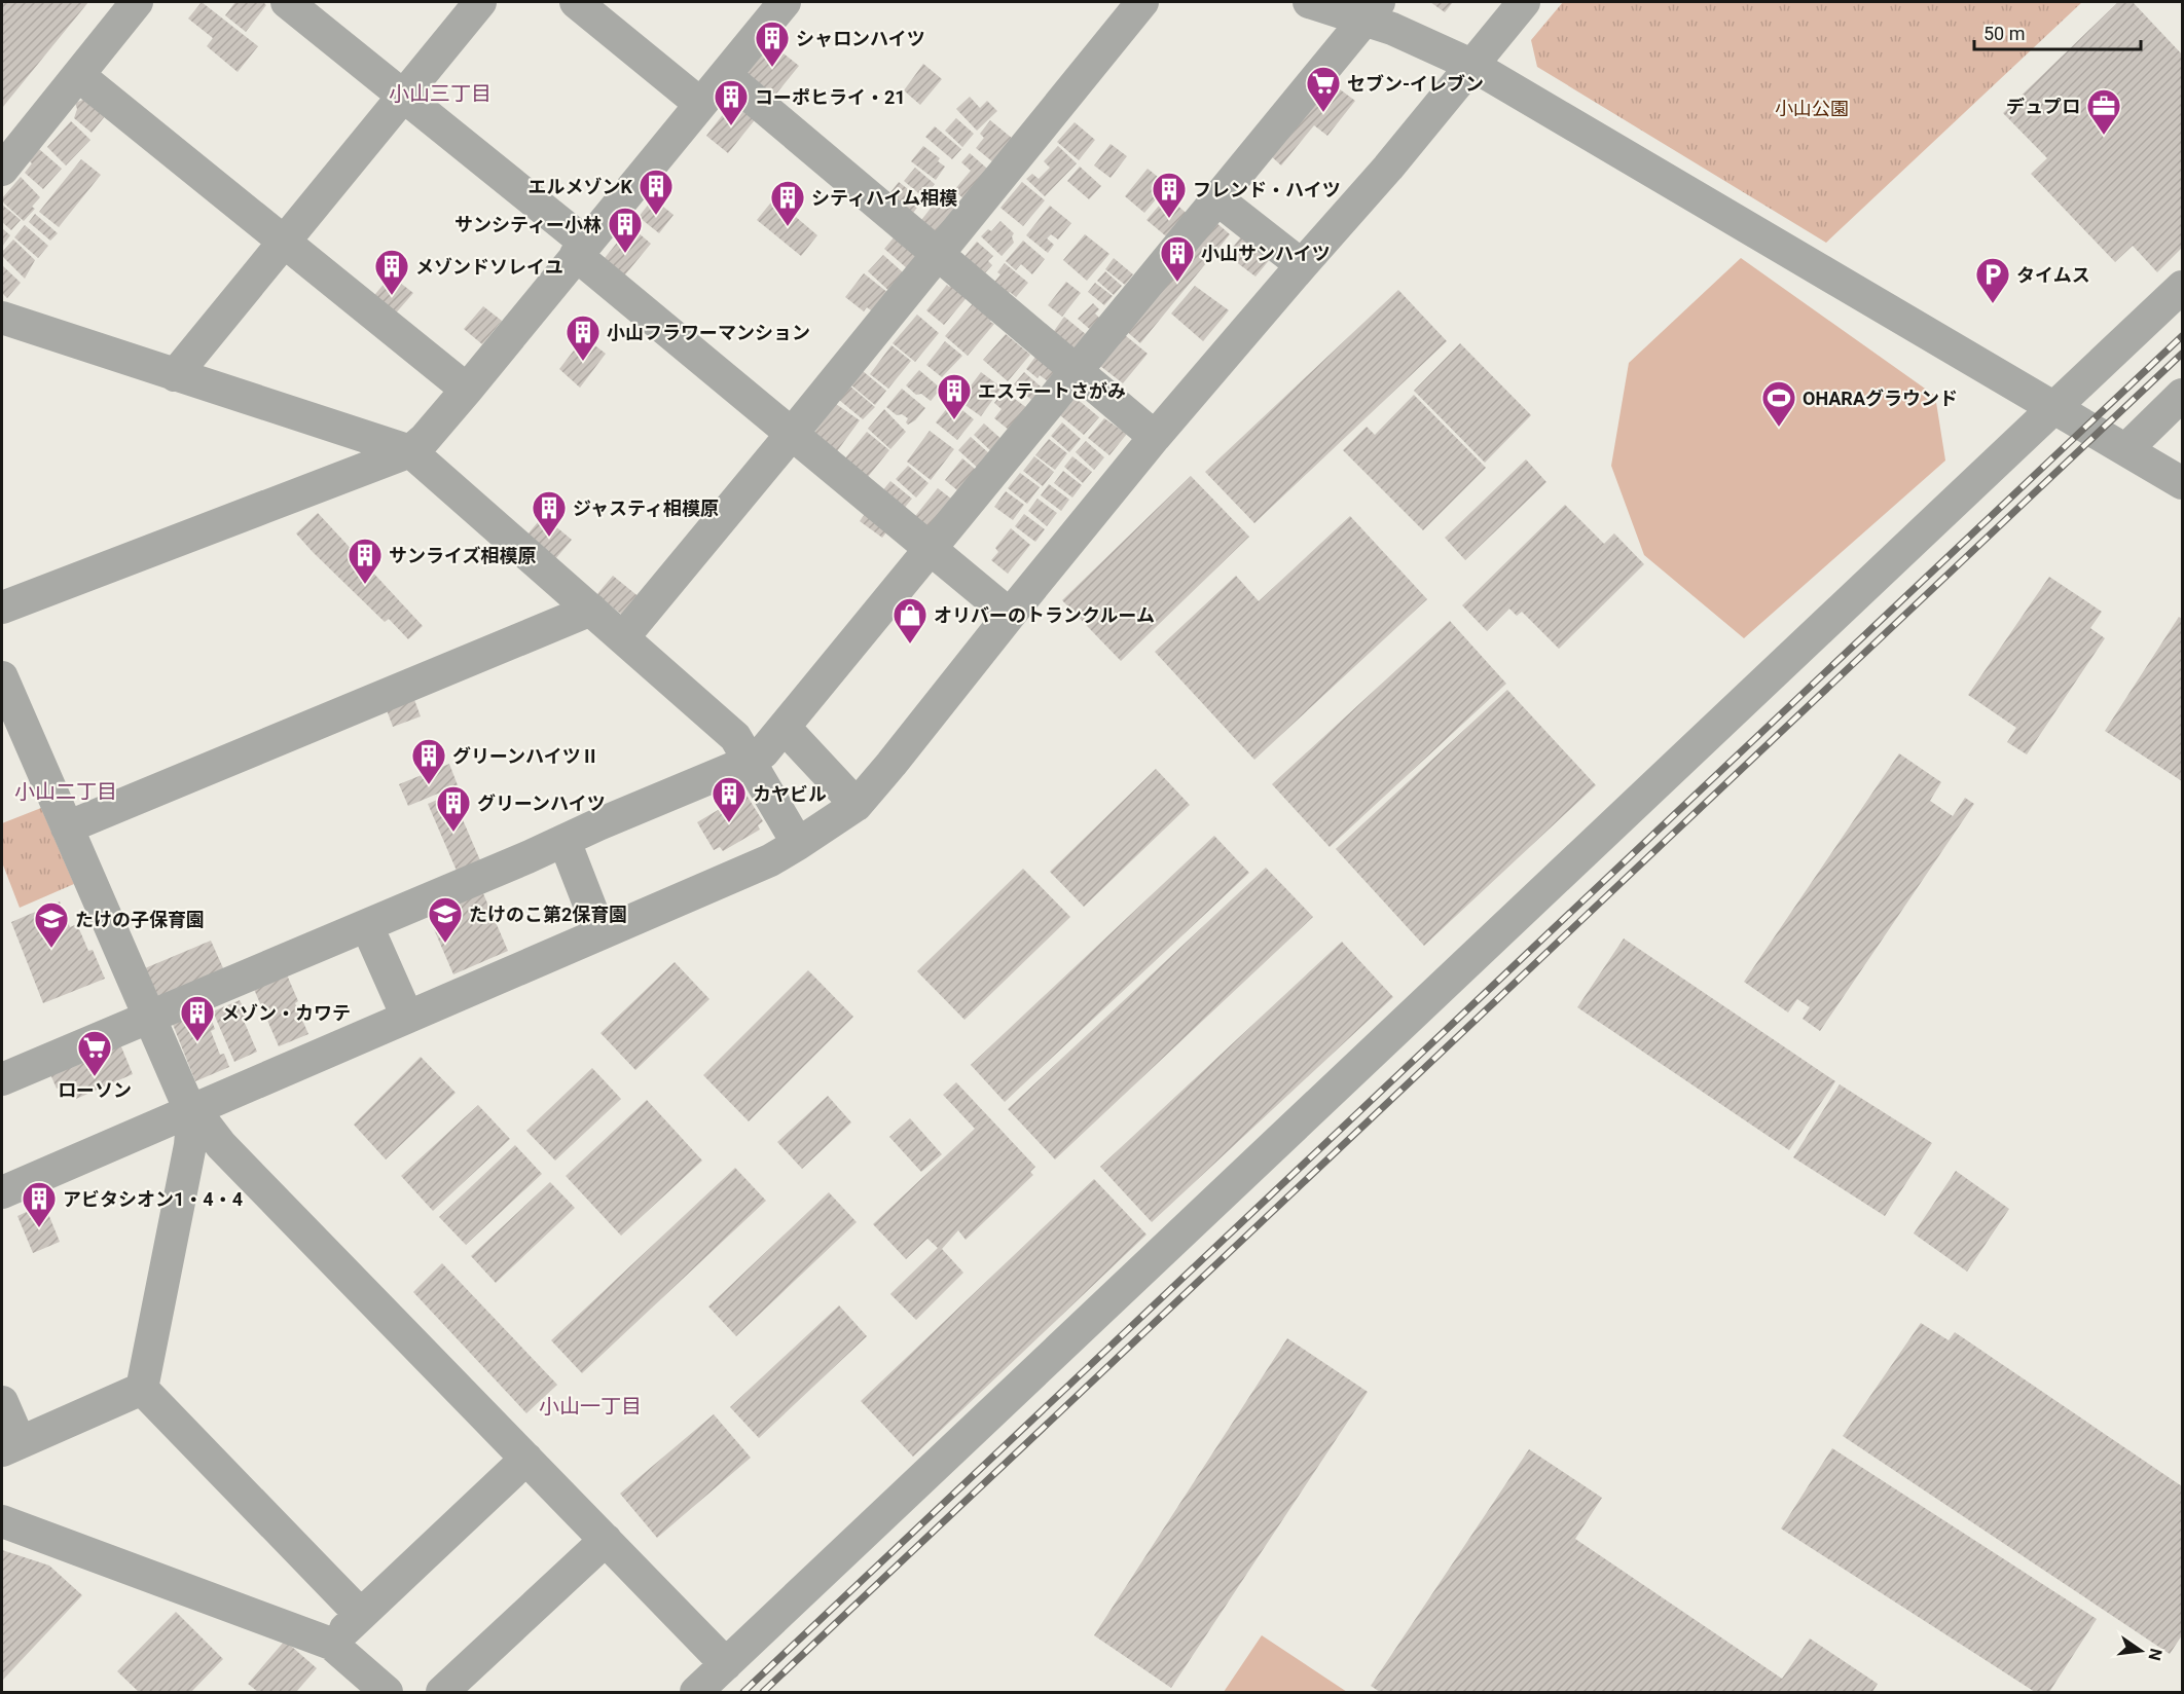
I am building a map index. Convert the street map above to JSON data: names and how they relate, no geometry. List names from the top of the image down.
{
  "districts": ["小山三丁目", "小山二丁目", "小山一丁目"],
  "parks": ["小山公園"],
  "places": {
    "building": [
      "シャロンハイツ",
      "コーポヒライ・21",
      "エルメゾンK",
      "フレンド・ハイツ",
      "シティハイム相模",
      "サンシティー小林",
      "小山サンハイツ",
      "メゾンドソレイユ",
      "小山フラワーマンション",
      "エステートさがみ",
      "ジャスティ相模原",
      "サンライズ相模原",
      "グリーンハイツⅡ",
      "カヤビル",
      "グリーンハイツ",
      "メゾン・カワテ",
      "アビタシオン1・4・4"
    ],
    "supermarket": ["セブン-イレブン", "ローソン"],
    "office": ["デュプロ"],
    "parking": ["タイムス"],
    "sports": ["OHARAグラウンド"],
    "shop": ["オリバーのトランクルーム"],
    "school or university": ["たけのこ第2保育園", "たけの子保育園"]
  },
  "scale_bar": "50 m",
  "north": "right"
}
